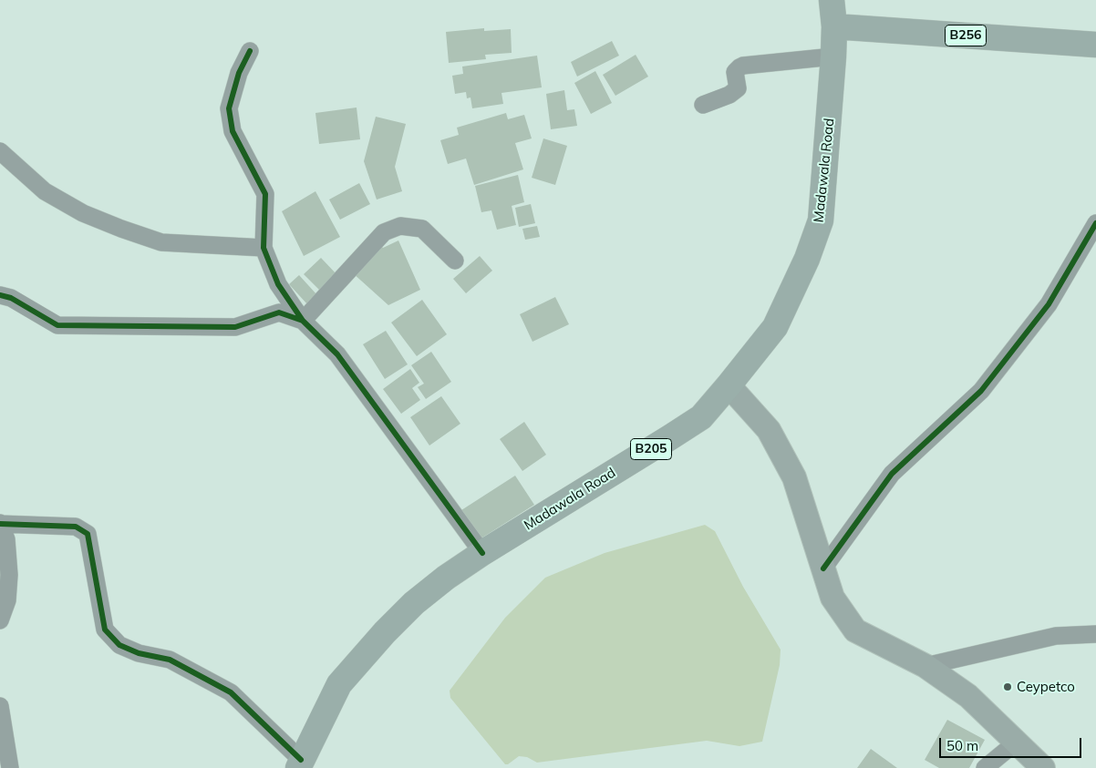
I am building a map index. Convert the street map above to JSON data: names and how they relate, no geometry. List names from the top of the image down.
{
  "streets": {
    "main road": ["B256", "Madawala Road", "B205"]
  },
  "crossings": [
    ["B256", "Madawala Road"],
    ["B256", "B205"],
    ["Madawala Road", "B205"]
  ],
  "places": ["Ceypetco"],
  "scale_bar": "50 m"
}
